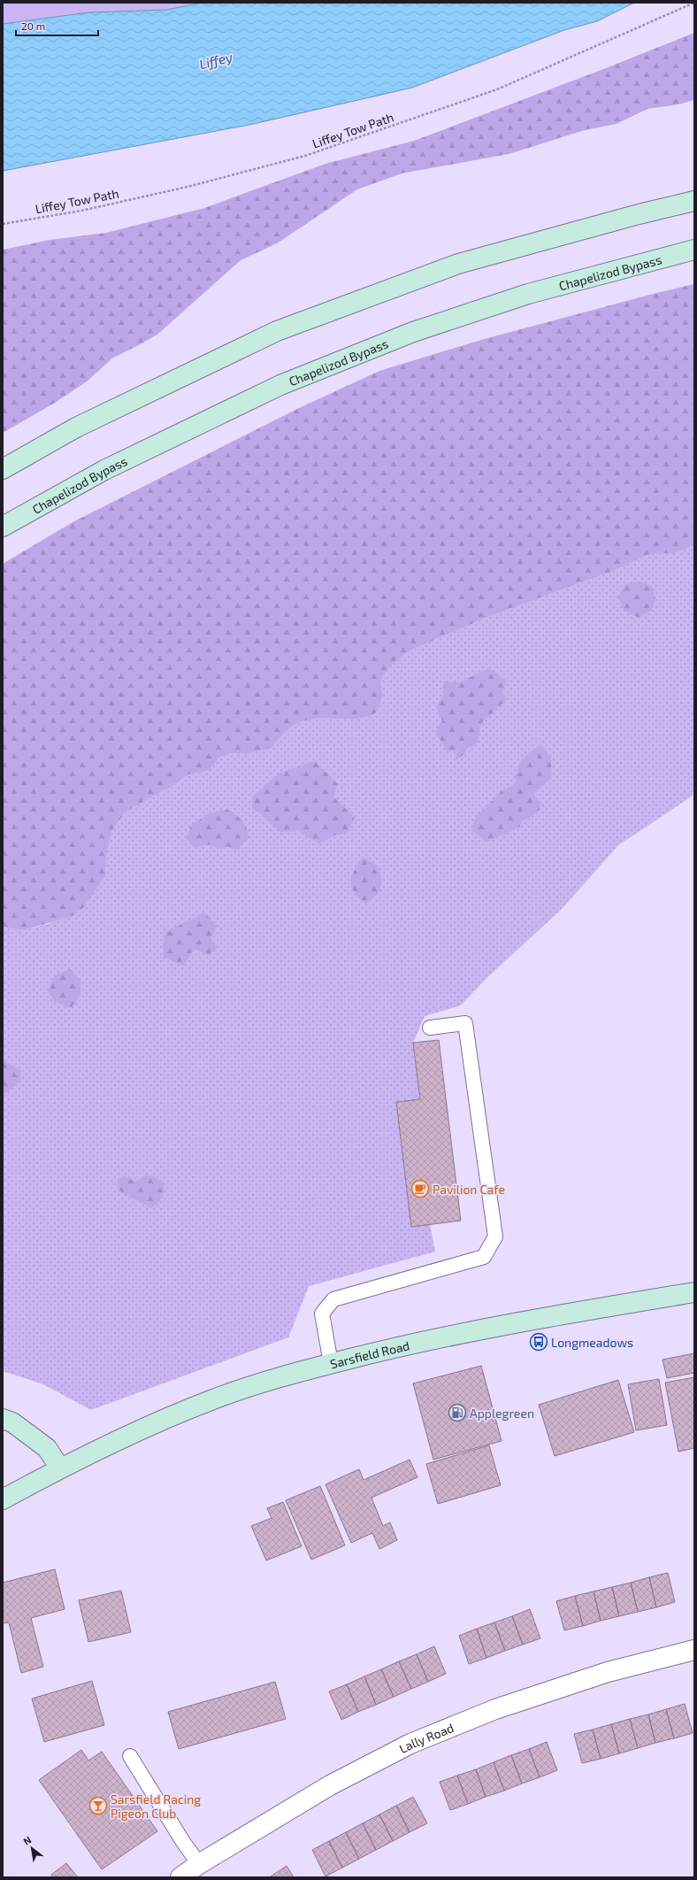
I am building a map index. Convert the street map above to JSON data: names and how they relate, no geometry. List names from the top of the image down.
{
  "streets": {
    "main road": ["Chapelizod Bypass", "Sarsfield Road"],
    "street": ["Lally Road"],
    "path": ["Liffey Tow Path"]
  },
  "water": ["Liffey"],
  "places": {
    "cafe": ["Pavilion Cafe"],
    "bus stop": ["Longmeadows"],
    "fuel station": ["Applegreen"],
    "bar": ["Sarsfield Racing Pigeon Club"]
  },
  "scale_bar": "20 m",
  "north": "top left"
}
